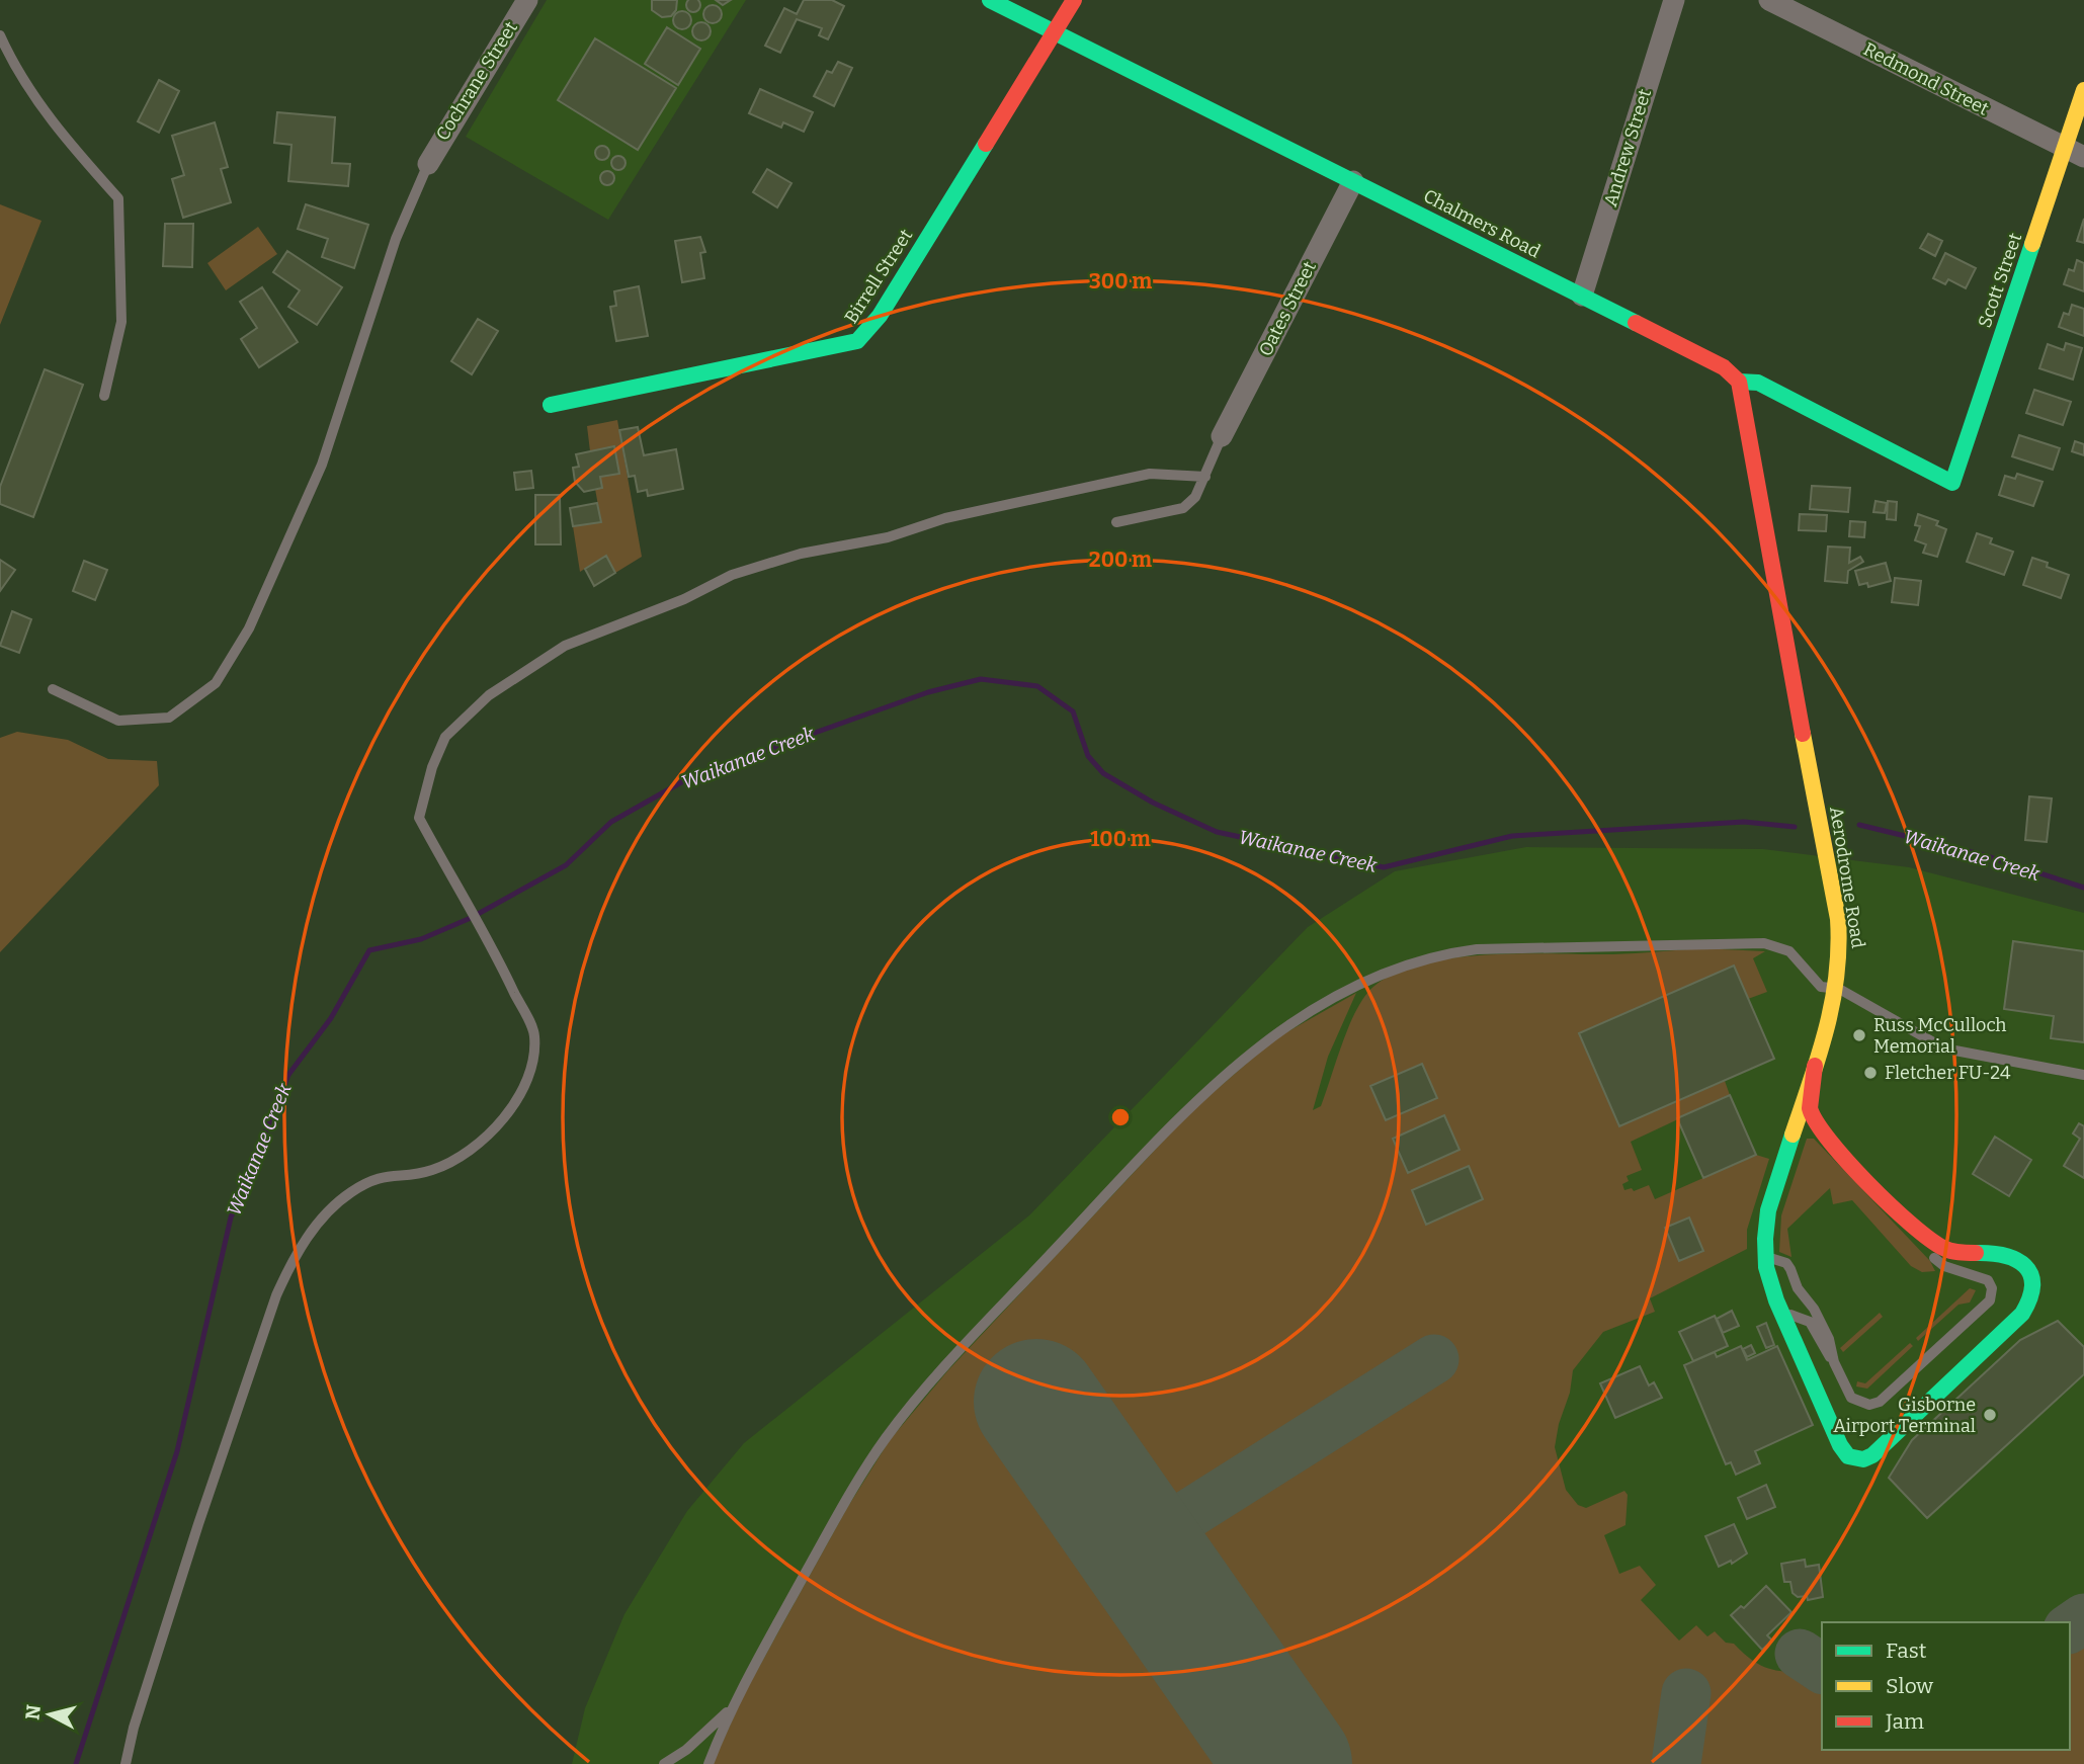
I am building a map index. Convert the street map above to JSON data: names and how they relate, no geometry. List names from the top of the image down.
{
  "streets": {
    "street": [
      "Redmond Street",
      "Cochrane Street",
      "Andrew Street",
      "Chalmers Road",
      "Birrell Street",
      "Scott Street",
      "Oates Street",
      "Aerodrome Road"
    ]
  },
  "crossings": [
    ["Redmond Street", "Scott Street"],
    ["Andrew Street", "Chalmers Road"],
    ["Chalmers Road", "Birrell Street"],
    ["Chalmers Road", "Scott Street"],
    ["Chalmers Road", "Oates Street"],
    ["Chalmers Road", "Aerodrome Road"]
  ],
  "water": ["Waikanae Creek"],
  "places": ["Russ McCulloch Memorial", "Fletcher FU-24", "Gisborne Airport Terminal"],
  "legend": ["Fast", "Slow", "Jam"],
  "north": "left",
  "rings": ["300 m", "200 m", "100 m"]
}
